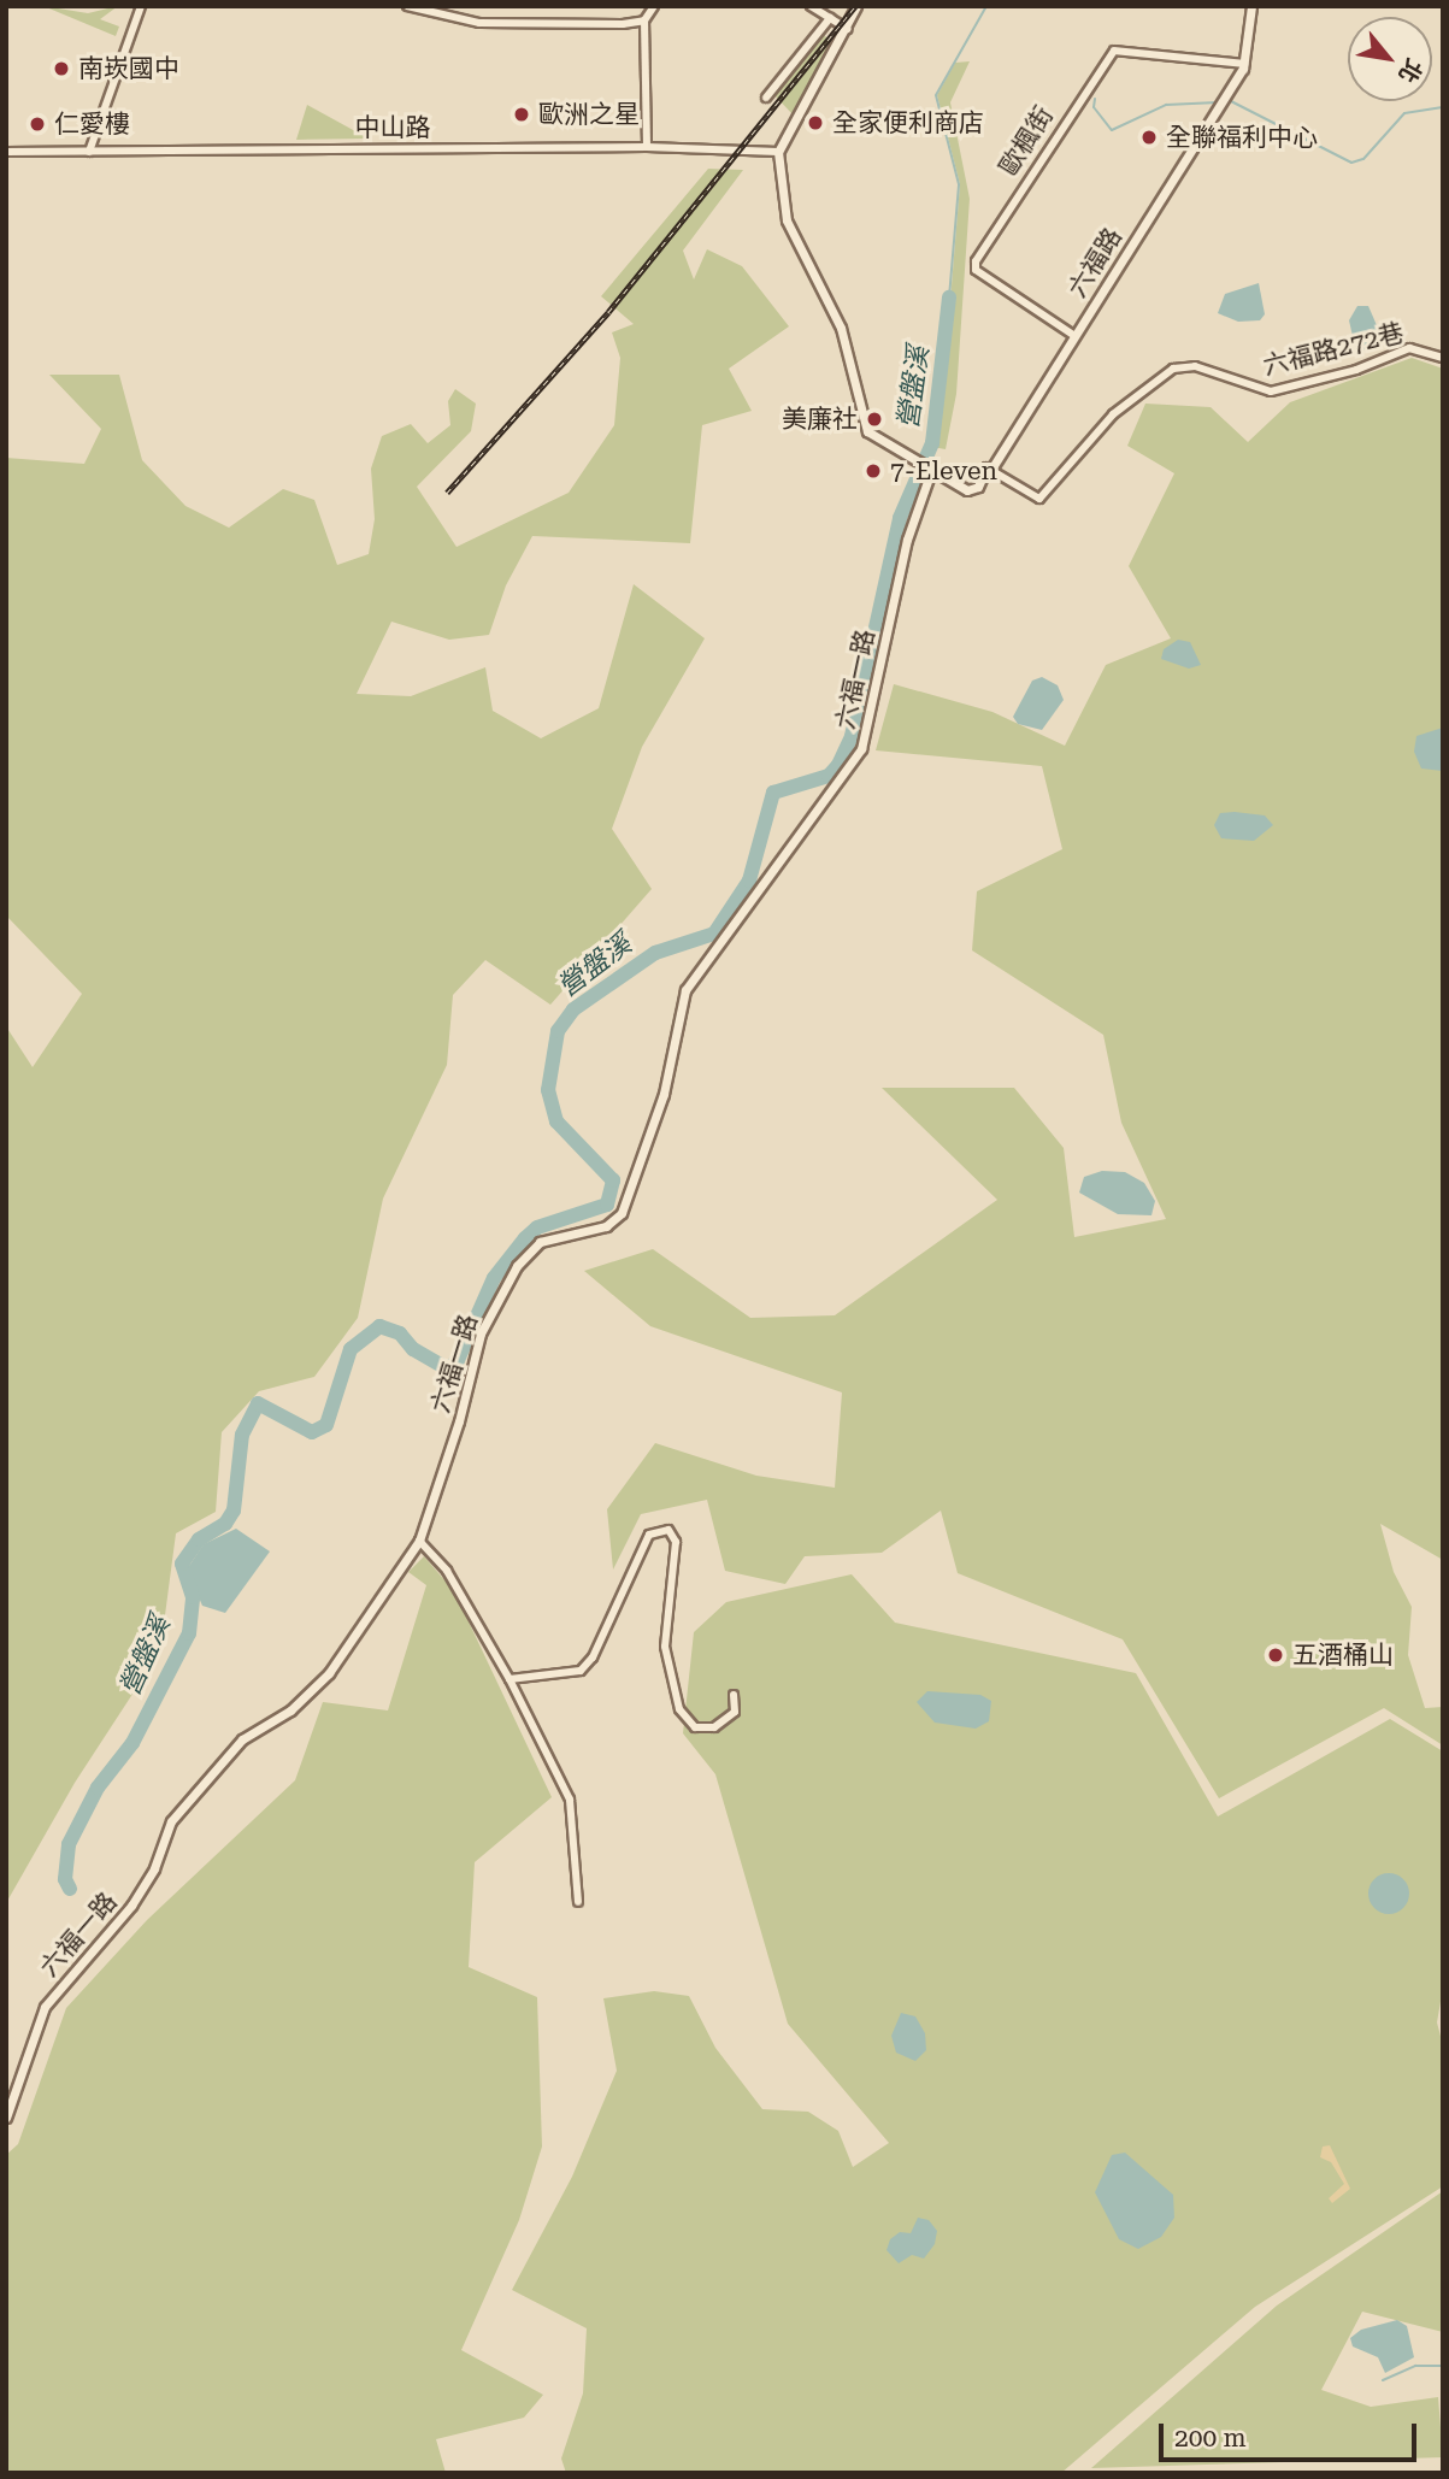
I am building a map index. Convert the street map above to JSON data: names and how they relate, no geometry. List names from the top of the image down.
{
  "streets": {
    "street": [
      "中山路",
      "歐楓街",
      "六福路",
      "六福路272巷",
      "六福一路"
    ]
  },
  "crossings": [
    ["歐楓街", "六福路"],
    ["六福路", "六福路272巷"],
    ["六福路", "六福一路"]
  ],
  "water": ["營盤溪"],
  "places": [
    "南崁國中",
    "歐洲之星",
    "全家便利商店",
    "仁愛樓",
    "全聯福利中心",
    "美廉社",
    "7-Eleven",
    "五酒桶山"
  ],
  "scale_bar": "200 m",
  "north": "bottom right"
}
